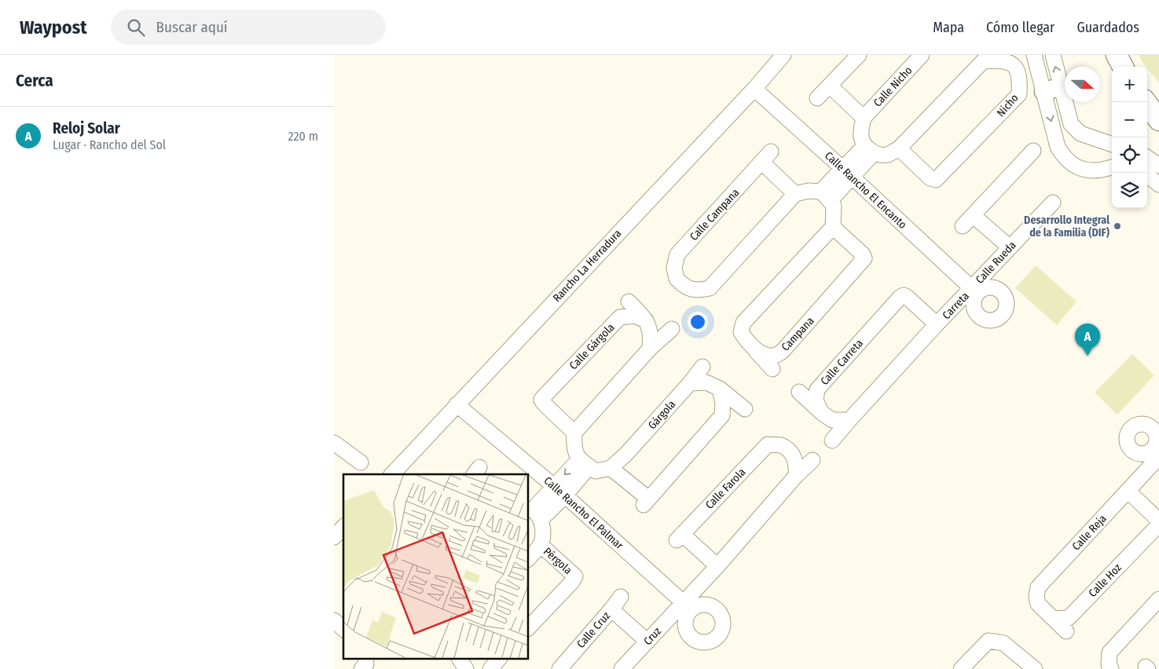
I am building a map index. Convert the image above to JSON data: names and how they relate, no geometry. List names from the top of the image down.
{
  "streets": {
    "street": [
      "Calle Nicho",
      "Nicho",
      "Calle Rancho El Encanto",
      "Calle Campana",
      "Calle Rueda",
      "Rancho La Herradura",
      "Carreta",
      "Campana",
      "Calle Gárgola",
      "Calle Carreta",
      "Gárgola",
      "Calle Farola",
      "Calle Rancho El Palmar",
      "Calle Reja",
      "Pérgola",
      "Calle Hoz",
      "Calle Cruz",
      "Cruz"
    ]
  },
  "crossings": [
    ["Calle Rancho El Encanto", "Calle Rueda"],
    ["Calle Rancho El Encanto", "Rancho La Herradura"],
    ["Calle Rancho El Encanto", "Carreta"],
    ["Calle Rueda", "Carreta"],
    ["Rancho La Herradura", "Calle Rancho El Palmar"],
    ["Carreta", "Calle Carreta"],
    ["Calle Rancho El Palmar", "Cruz"],
    ["Calle Reja", "Calle Hoz"],
    ["Calle Cruz", "Cruz"]
  ],
  "places": ["Desarrollo Integral de la Familia (DIF)"],
  "north": "right",
  "page": {
    "header": "Waypost",
    "search": "Buscar aquí",
    "nav": ["Mapa", "Cómo llegar", "Guardados"],
    "heading": "Cerca",
    "map_buttons": ["+", "−"],
    "list": [
      {
        "mark": "A",
        "name": "Reloj Solar",
        "note": "Lugar · Rancho del Sol",
        "value": "220 m"
      }
    ],
    "pins": "A"
  }
}
